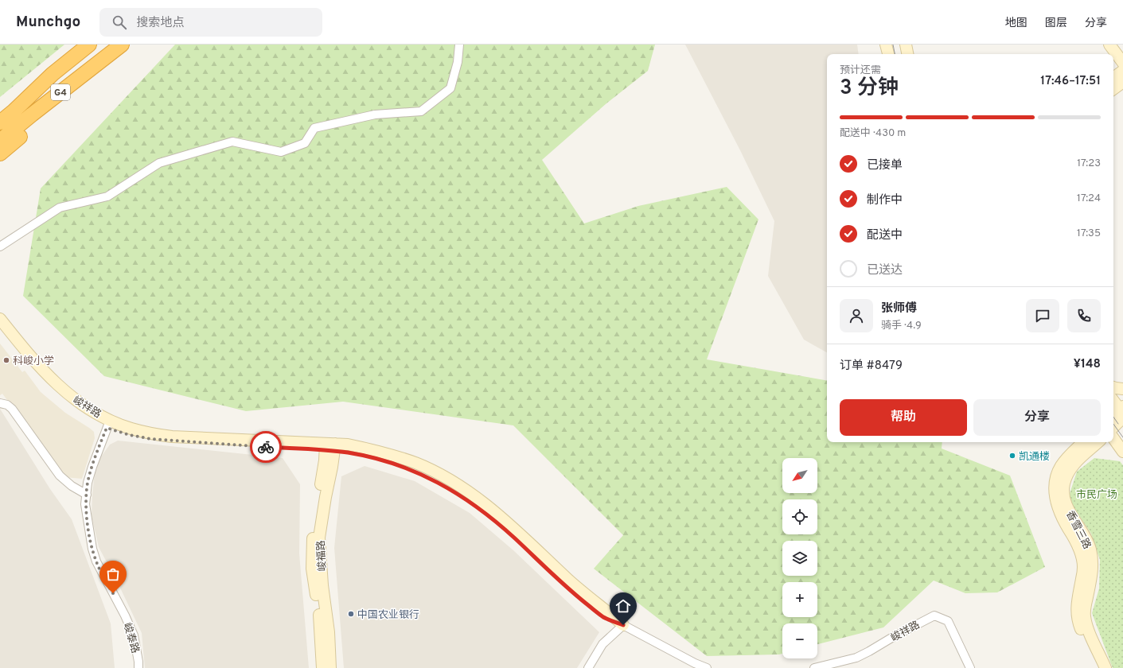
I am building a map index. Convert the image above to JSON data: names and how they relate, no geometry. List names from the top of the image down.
{
  "streets": {
    "highway": ["G4"],
    "street": [
      "峻祥路",
      "香雪三路",
      "峻福路",
      "峻泰路"
    ]
  },
  "crossings": [
    ["峻祥路", "峻福路"],
    ["峻祥路", "峻泰路"]
  ],
  "parks": ["市民广场"],
  "places": ["科峻小学", "凯通楼", "中国农业银行"],
  "north": "bottom left",
  "page": {
    "header": "Munchgo",
    "search": "搜索地点",
    "nav": ["地图", "图层", "分享"],
    "heading": ["3 分钟", "预计还需", "17:46–17:51"],
    "panel": [
      "张师傅",
      "骑手 · 4.9",
      "订单 #8479",
      "¥148"
    ],
    "bar": "配送中 · 430 m",
    "list": [
      ["已接单", "17:23"],
      ["制作中", "17:24"],
      ["配送中", "17:35"],
      "已送达"
    ],
    "buttons": ["帮助", "分享"],
    "map_buttons": ["+", "−"]
  }
}
